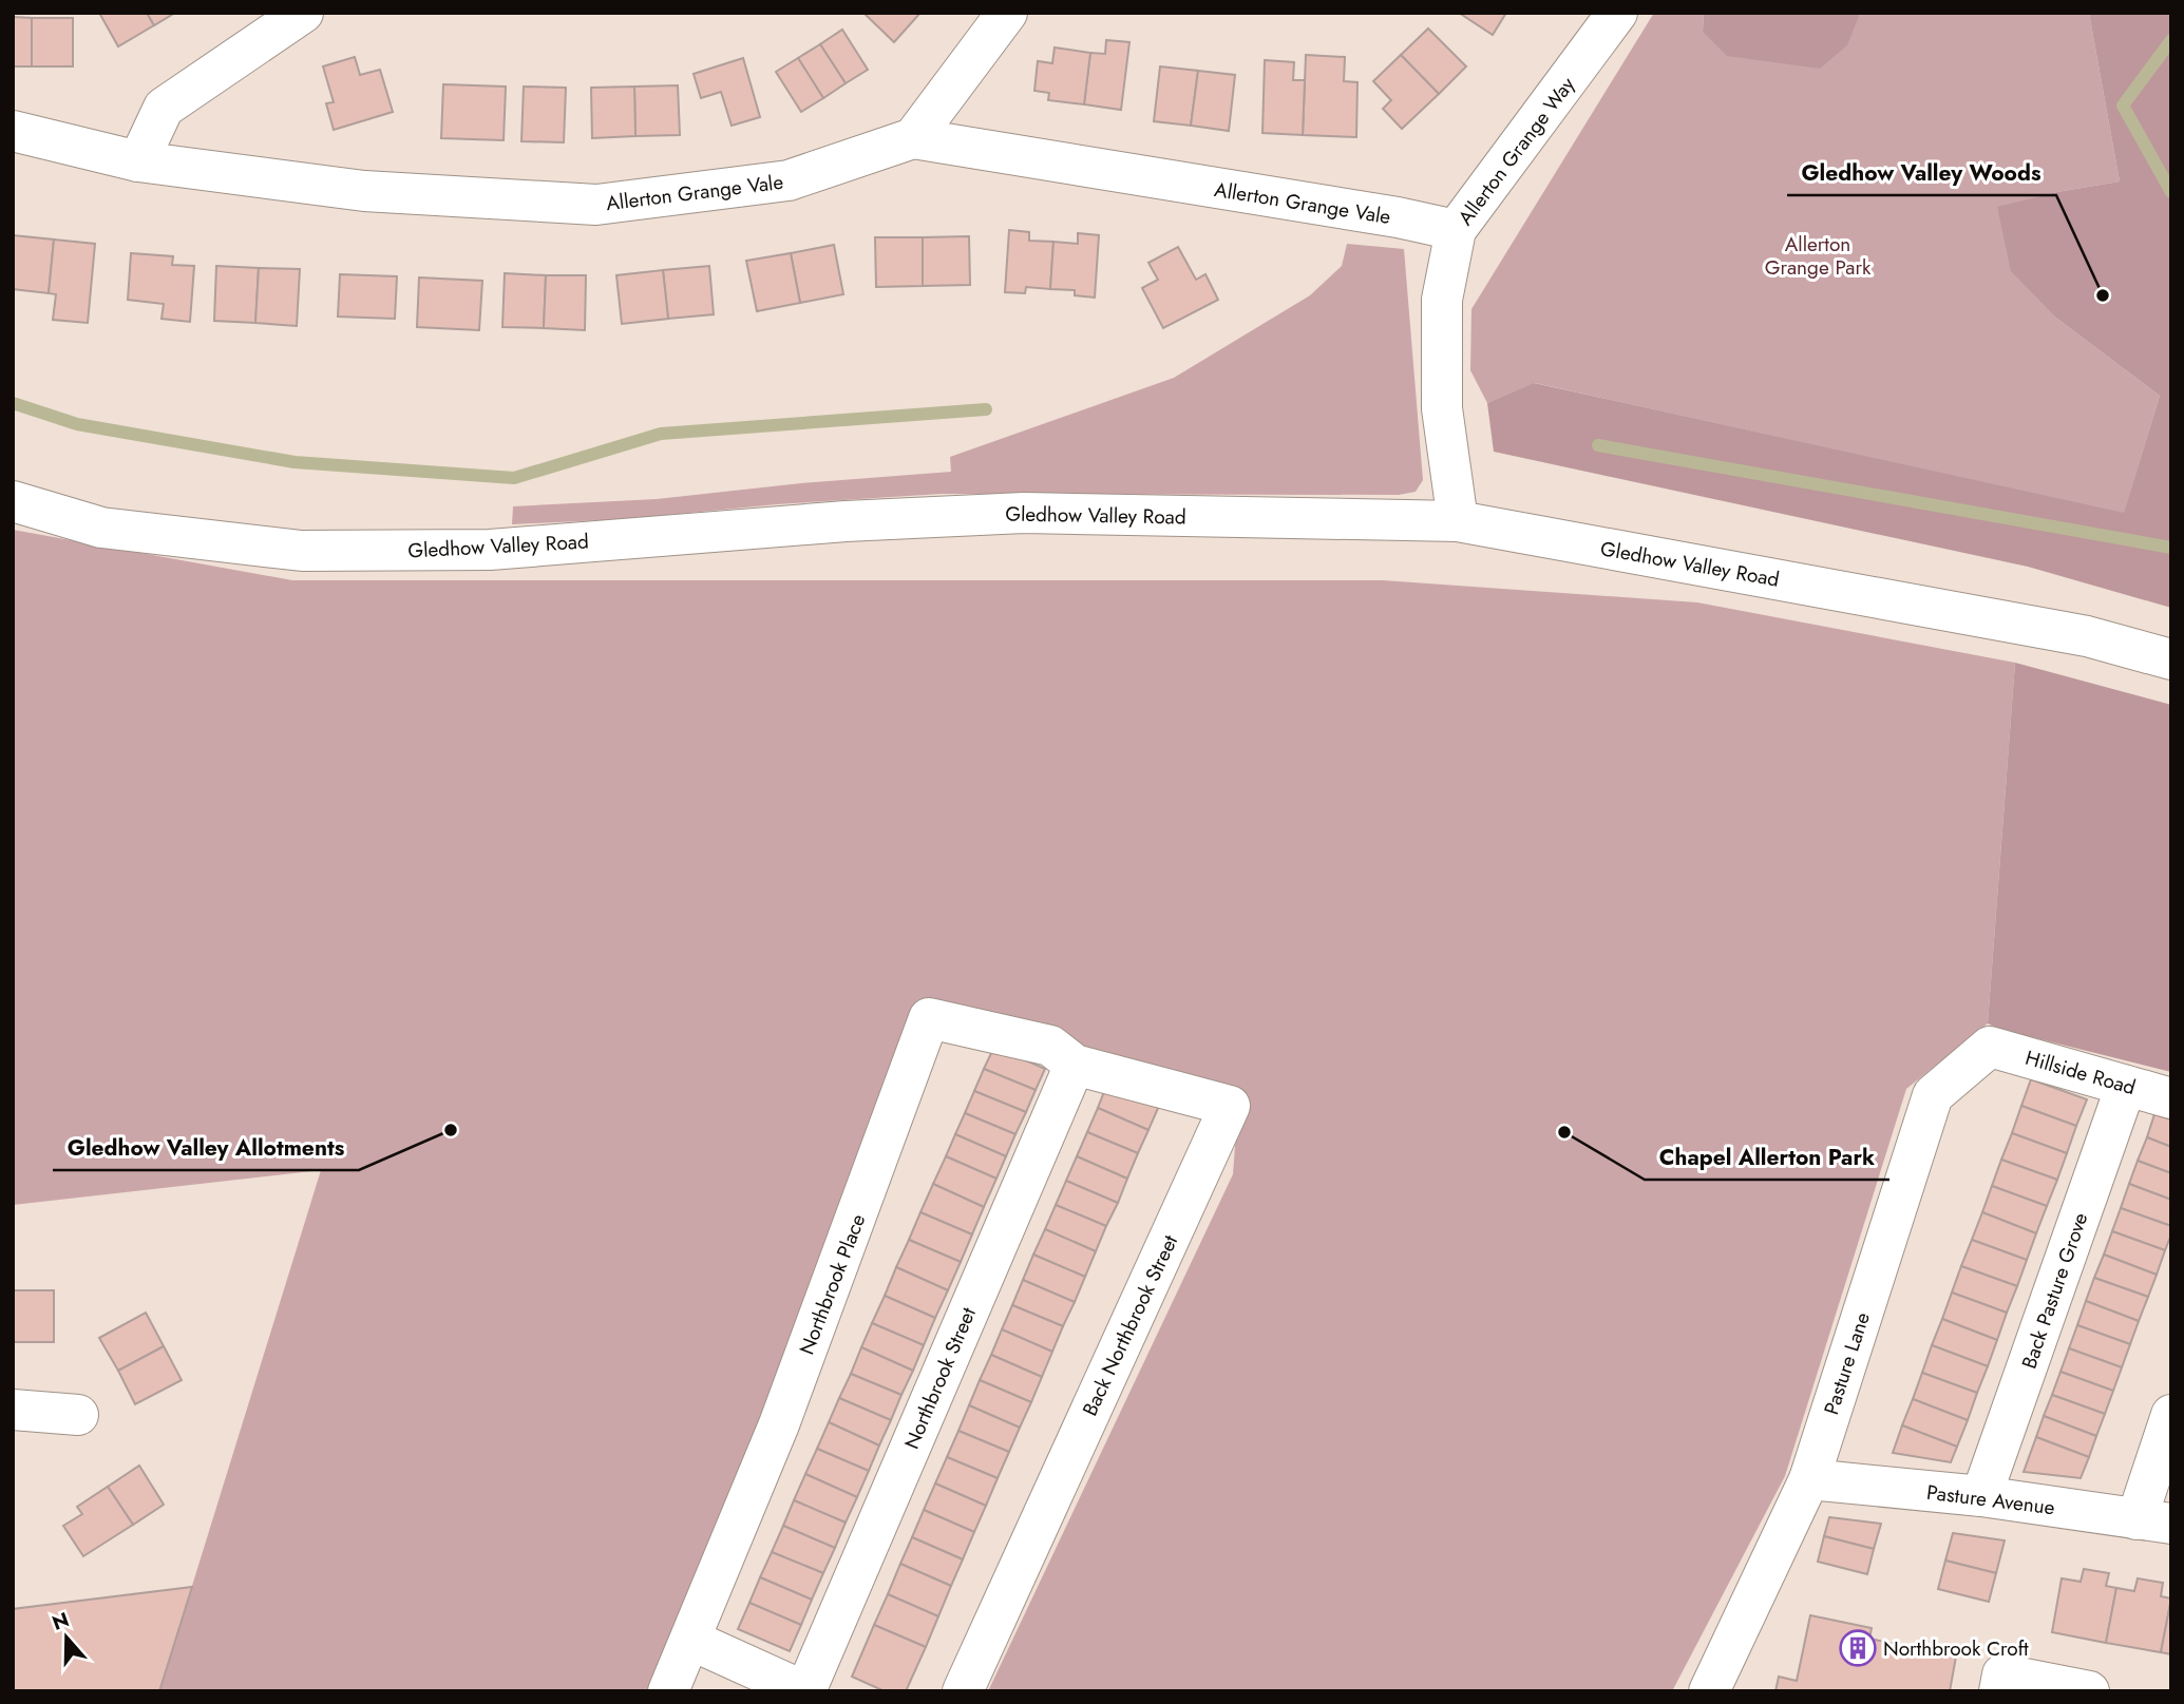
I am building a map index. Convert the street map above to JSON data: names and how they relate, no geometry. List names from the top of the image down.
{
  "streets": {
    "street": [
      "Allerton Grange Way",
      "Allerton Grange Vale",
      "Gledhow Valley Road",
      "Hillside Road",
      "Northbrook Place",
      "Back Pasture Grove",
      "Back Northbrook Street",
      "Pasture Lane",
      "Northbrook Street",
      "Pasture Avenue"
    ]
  },
  "crossings": [
    ["Allerton Grange Way", "Allerton Grange Vale"],
    ["Allerton Grange Way", "Gledhow Valley Road"],
    ["Hillside Road", "Back Pasture Grove"],
    ["Hillside Road", "Pasture Lane"],
    ["Northbrook Place", "Back Northbrook Street"],
    ["Northbrook Place", "Northbrook Street"],
    ["Back Pasture Grove", "Pasture Avenue"],
    ["Back Northbrook Street", "Northbrook Street"],
    ["Pasture Lane", "Pasture Avenue"]
  ],
  "parks": ["Allerton Grange Park"],
  "places": {
    "other": ["Gledhow Valley Woods", "Gledhow Valley Allotments", "Chapel Allerton Park"],
    "building": ["Northbrook Croft"]
  },
  "north": "top"
}
